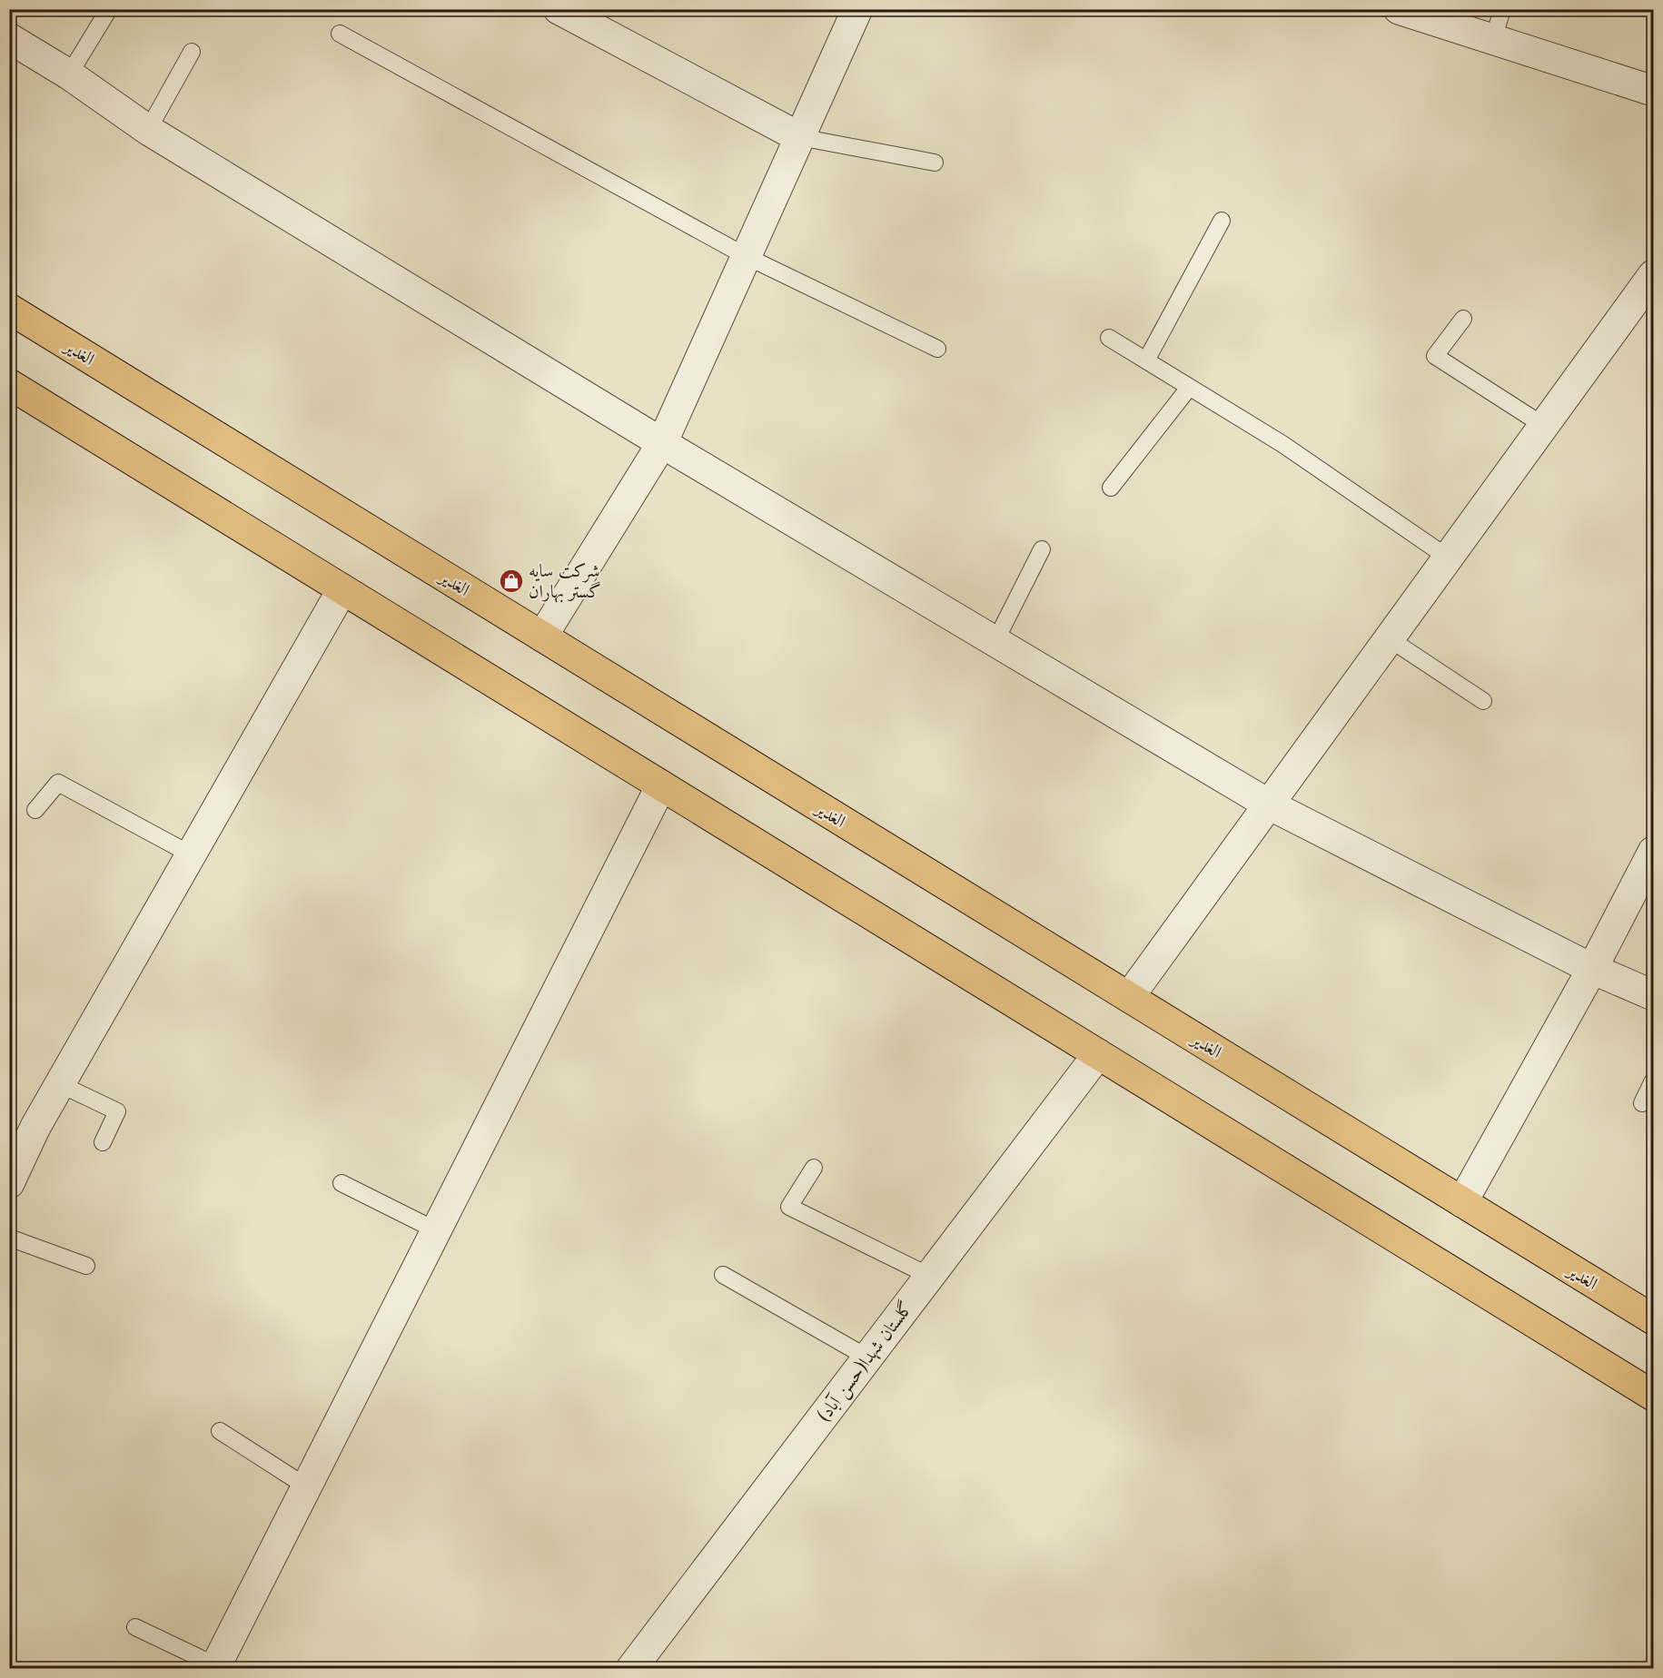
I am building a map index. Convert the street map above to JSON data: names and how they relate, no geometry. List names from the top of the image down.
{
  "streets": {
    "main road": ["الغدیر"],
    "street": ["گلستان شهدا(حسن آباد)"]
  },
  "places": {
    "shop": ["شرکت سایه گستر بهاران"]
  }
}
